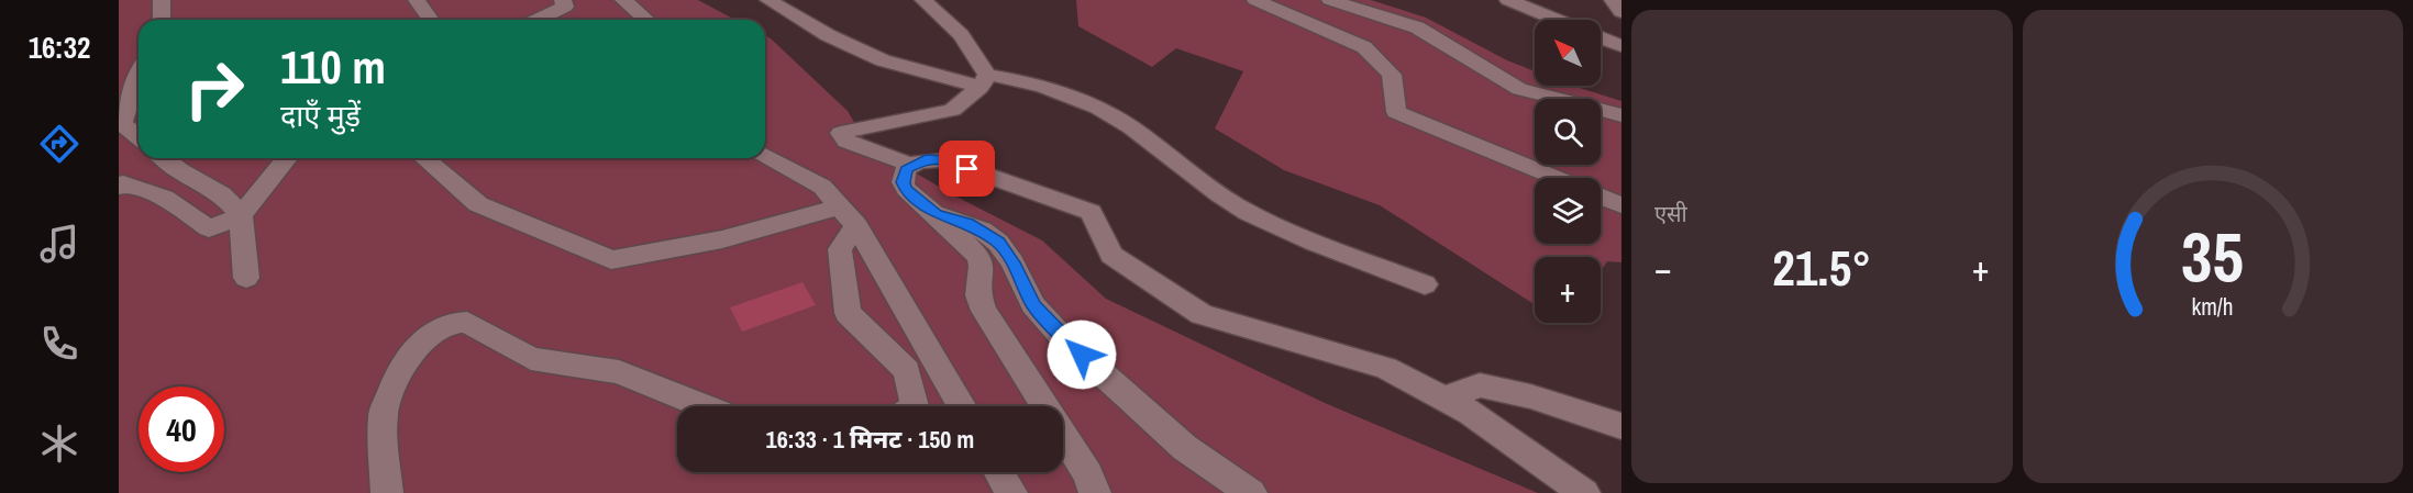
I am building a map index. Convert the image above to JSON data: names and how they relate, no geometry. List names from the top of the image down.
{
  "north": "top left",
  "page": {
    "tabs": "16:32",
    "tile": "एसी",
    "map_buttons": "+",
    "turn": ["110 m", "दाएँ मुड़ें"],
    "heat": ["−", "21.5°", "+"],
    "limit": "40",
    "trip": "16:33 · 1 मिनट · 150 m",
    "gauge": ["35", "km/h"]
  }
}
